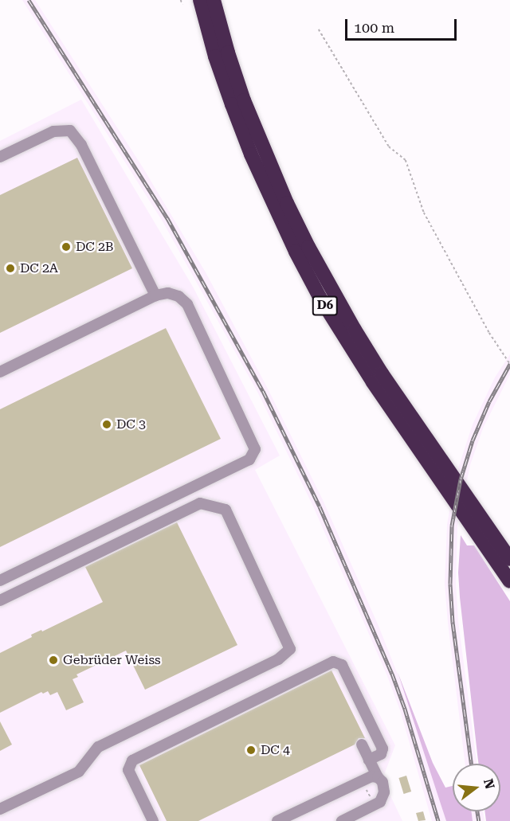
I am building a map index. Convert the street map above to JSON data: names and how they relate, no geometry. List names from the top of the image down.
{
  "streets": {
    "highway": ["D6"]
  },
  "places": [
    "DC 2B",
    "DC 2A",
    "DC 3",
    "Gebrüder Weiss",
    "DC 4"
  ],
  "scale_bar": "100 m",
  "north": "right"
}
